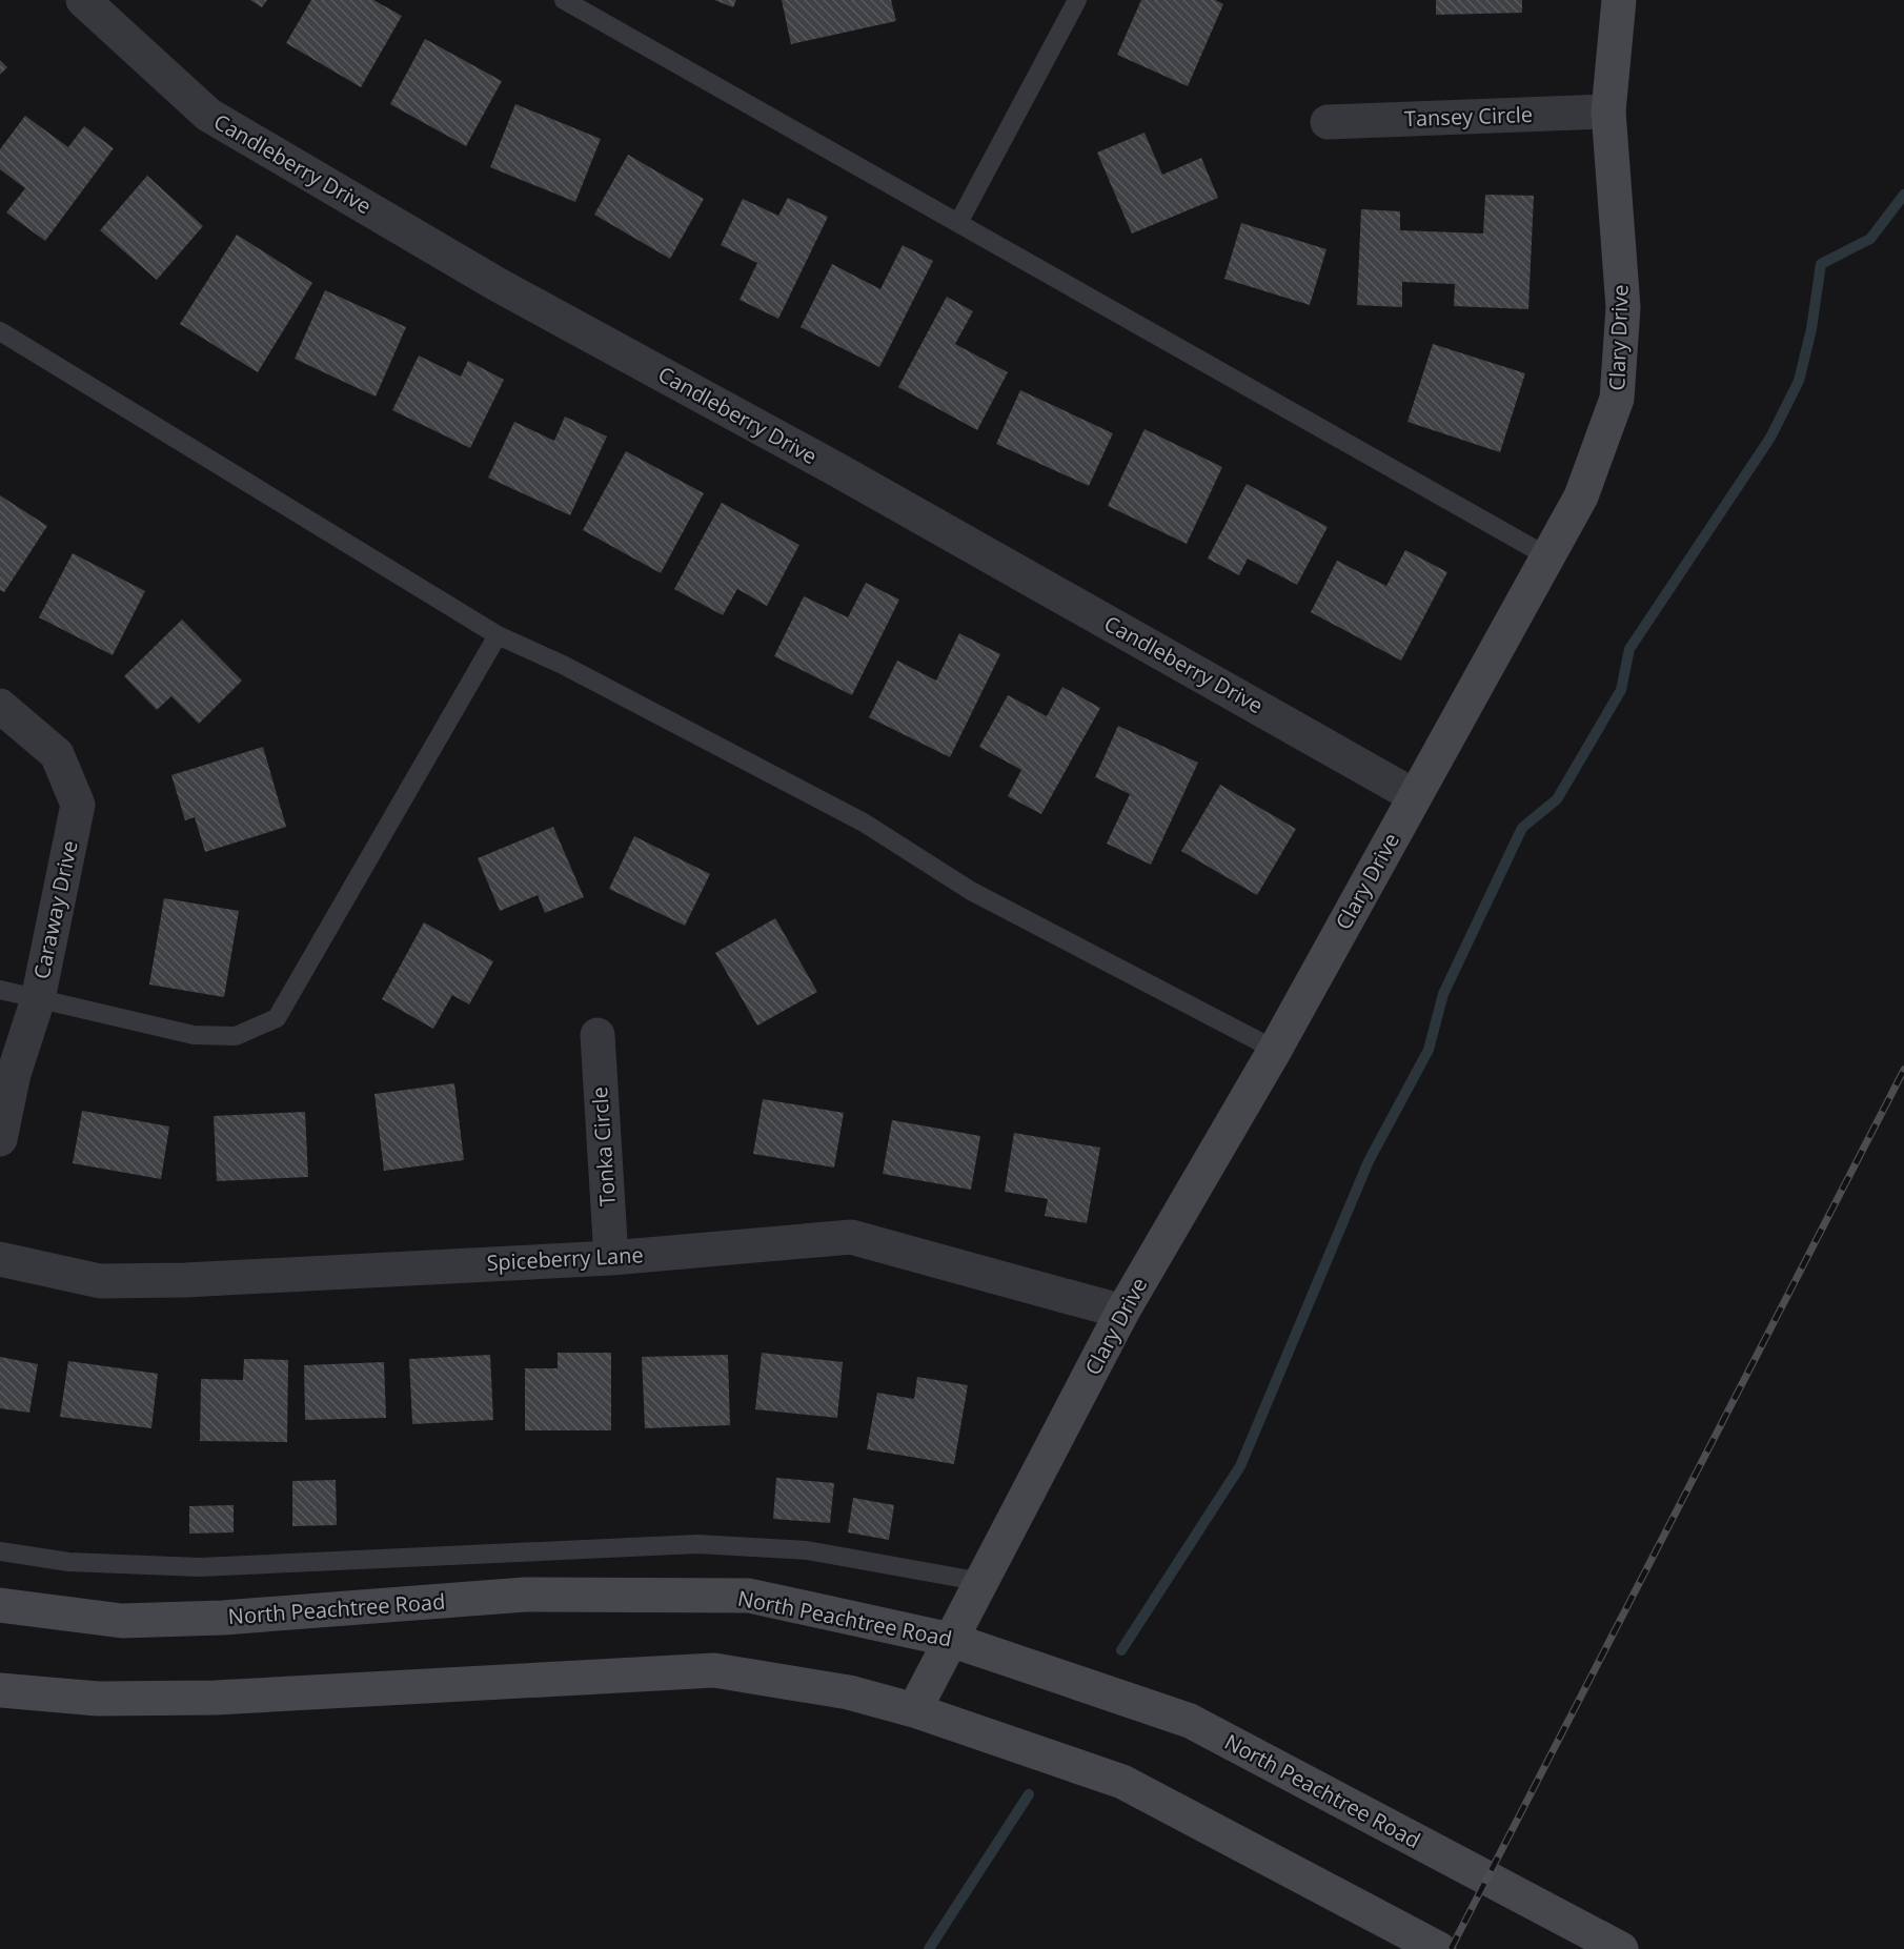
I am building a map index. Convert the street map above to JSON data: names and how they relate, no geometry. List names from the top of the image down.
{
  "streets": {
    "main road": ["Clary Drive", "North Peachtree Road"],
    "street": [
      "Tansey Circle",
      "Candleberry Drive",
      "Caraway Drive",
      "Tonka Circle",
      "Spiceberry Lane"
    ]
  },
  "crossings": [
    ["Tansey Circle", "Clary Drive"],
    ["Candleberry Drive", "Clary Drive"],
    ["Clary Drive", "Spiceberry Lane"],
    ["Clary Drive", "North Peachtree Road"],
    ["Tonka Circle", "Spiceberry Lane"]
  ]
}
